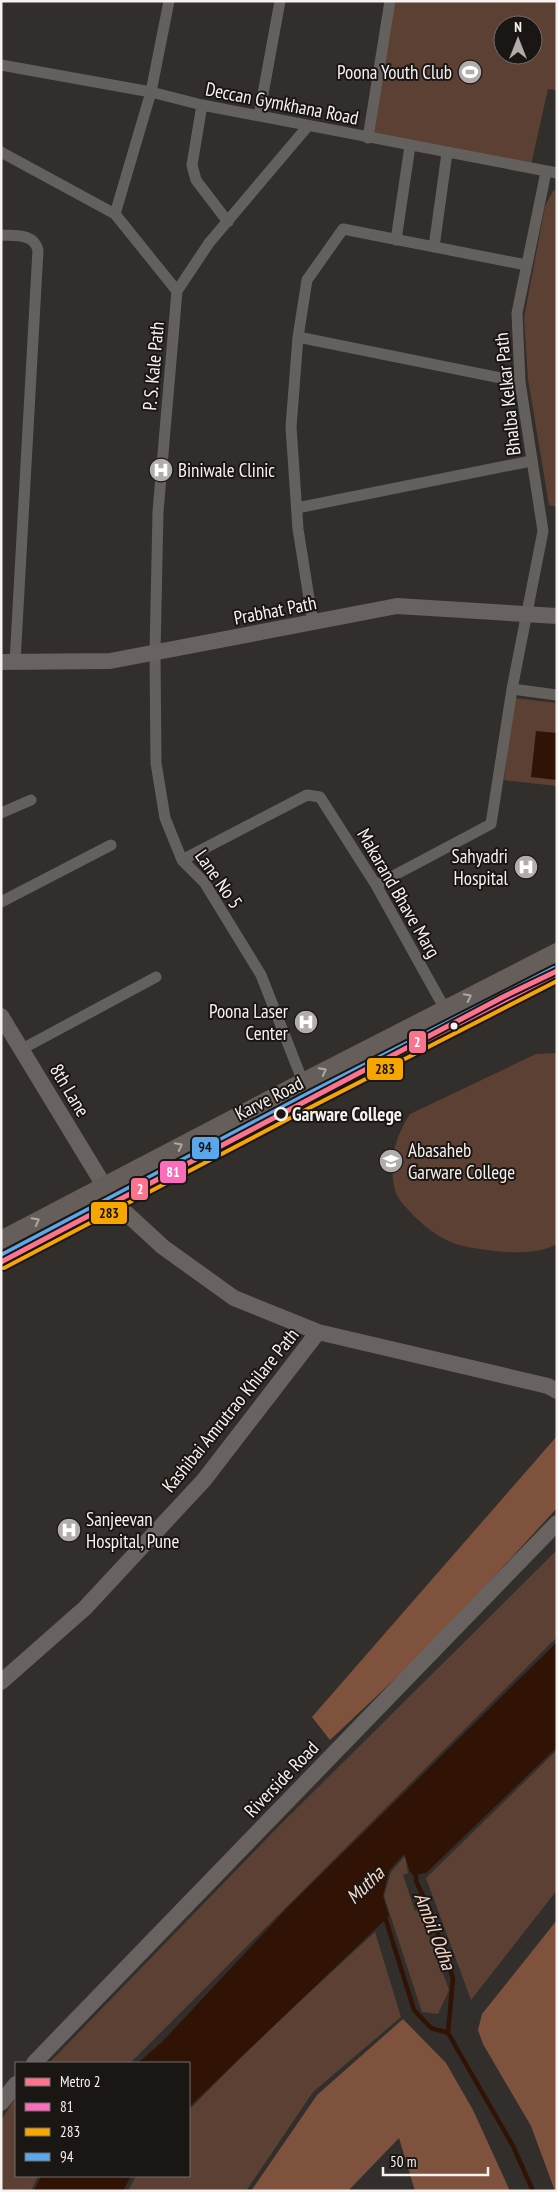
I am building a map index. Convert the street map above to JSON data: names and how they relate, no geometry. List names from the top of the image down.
{
  "streets": {
    "main road": ["Karve Road"],
    "street": [
      "Deccan Gymkhana Road",
      "P. S. Kale Path",
      "Bhalba Kelkar Path",
      "Prabhat Path",
      "Lane No 5",
      "Makarand Bhave Marg",
      "8th Lane",
      "Kashibai Amrutrao Khilare Path",
      "Riverside Road"
    ]
  },
  "crossings": [
    ["Deccan Gymkhana Road", "P. S. Kale Path"],
    ["Deccan Gymkhana Road", "Bhalba Kelkar Path"],
    ["P. S. Kale Path", "Prabhat Path"],
    ["P. S. Kale Path", "Lane No 5"],
    ["Bhalba Kelkar Path", "Prabhat Path"],
    ["Bhalba Kelkar Path", "Makarand Bhave Marg"],
    ["Prabhat Path", "Lane No 5"],
    ["Lane No 5", "Makarand Bhave Marg"],
    ["Lane No 5", "Karve Road"],
    ["Makarand Bhave Marg", "Karve Road"],
    ["8th Lane", "Karve Road"],
    ["8th Lane", "Kashibai Amrutrao Khilare Path"]
  ],
  "water": ["Mutha", "Ambil Odha"],
  "places": {
    "sports": ["Poona Youth Club"],
    "hospital": [
      "Biniwale Clinic",
      "Sahyadri Hospital",
      "Poona Laser Center",
      "Sanjeevan Hospital, Pune"
    ],
    "other": ["Garware College"],
    "school or university": ["Abasaheb Garware College"]
  },
  "lines": [
    "transit line 94",
    "metro line 2",
    "transit line 81",
    "transit line 283"
  ],
  "legend": [
    "Metro 2",
    "81",
    "283",
    "94"
  ],
  "scale_bar": "50 m",
  "north": "top"
}
